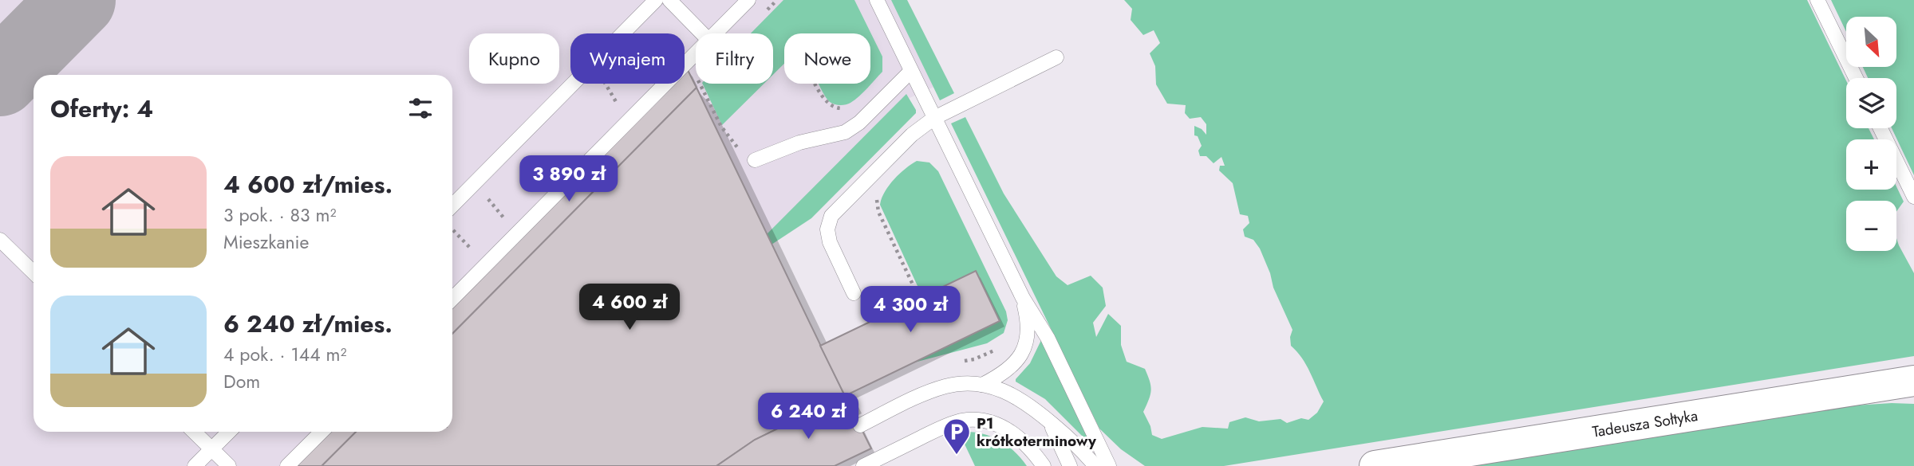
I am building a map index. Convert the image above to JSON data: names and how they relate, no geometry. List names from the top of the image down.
{
  "streets": {
    "street": ["Tadeusza Sołtyka"]
  },
  "places": {
    "parking": ["P1 krótkoterminowy"]
  },
  "north": "bottom right",
  "page": {
    "map_buttons": ["+", "−"],
    "chip": [
      "Kupno",
      "Wynajem",
      "Filtry",
      "Nowe"
    ],
    "heading": "Oferty: 4",
    "list": [
      {
        "name": "4 600 zł/mies.",
        "note": "3 pok. · 83 m² · Mieszkanie"
      },
      {
        "name": "6 240 zł/mies.",
        "note": "4 pok. · 144 m² · Dom"
      }
    ],
    "price": [
      "3 890 zł",
      "4 600 zł",
      "4 300 zł",
      "6 240 zł"
    ]
  }
}
